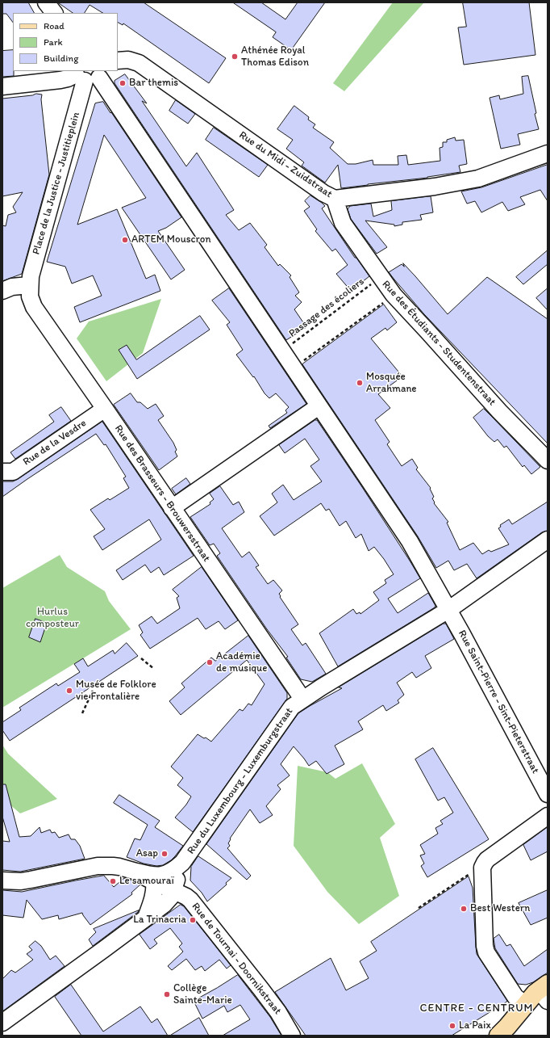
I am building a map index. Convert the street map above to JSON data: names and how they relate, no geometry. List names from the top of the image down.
{
  "streets": {
    "street": [
      "Rue du Midi - Zuidstraat",
      "Place de la Justice - Justitieplein",
      "Rue des Étudiants - Studentenstraat",
      "Rue de la Vesdre",
      "Rue des Brasseurs - Brouwersstraat",
      "Rue Saint-Pierre - Sint-Pieterstraat",
      "Rue du Luxembourg - Luxemburgstraat",
      "Rue de Tournai - Doornikstraat"
    ],
    "path": ["Passage des écoliers"]
  },
  "crossings": [
    ["Rue du Midi - Zuidstraat", "Rue des Étudiants - Studentenstraat"],
    ["Place de la Justice - Justitieplein", "Rue des Brasseurs - Brouwersstraat"],
    ["Place de la Justice - Justitieplein", "Rue Saint-Pierre - Sint-Pieterstraat"],
    ["Passage des écoliers", "Rue des Étudiants - Studentenstraat"],
    ["Passage des écoliers", "Rue Saint-Pierre - Sint-Pieterstraat"],
    ["Rue de la Vesdre", "Rue des Brasseurs - Brouwersstraat"],
    ["Rue des Brasseurs - Brouwersstraat", "Rue du Luxembourg - Luxemburgstraat"],
    ["Rue Saint-Pierre - Sint-Pieterstraat", "Rue du Luxembourg - Luxemburgstraat"],
    ["Rue du Luxembourg - Luxemburgstraat", "Rue de Tournai - Doornikstraat"]
  ],
  "districts": ["CENTRE - CENTRUM"],
  "parks": ["Hurlus composteur"],
  "places": [
    "Athénée Royal Thomas Edison",
    "Bar themis",
    "ARTEM Mouscron",
    "Mosquée Arrahmane",
    "Académie de musique",
    "Musée de Folklore vie Frontalière",
    "Asap",
    "Le samouraï",
    "Best Western",
    "La Trinacria",
    "Collège Sainte-Marie",
    "La Paix"
  ],
  "legend": ["Road", "Park", "Building"]
}
